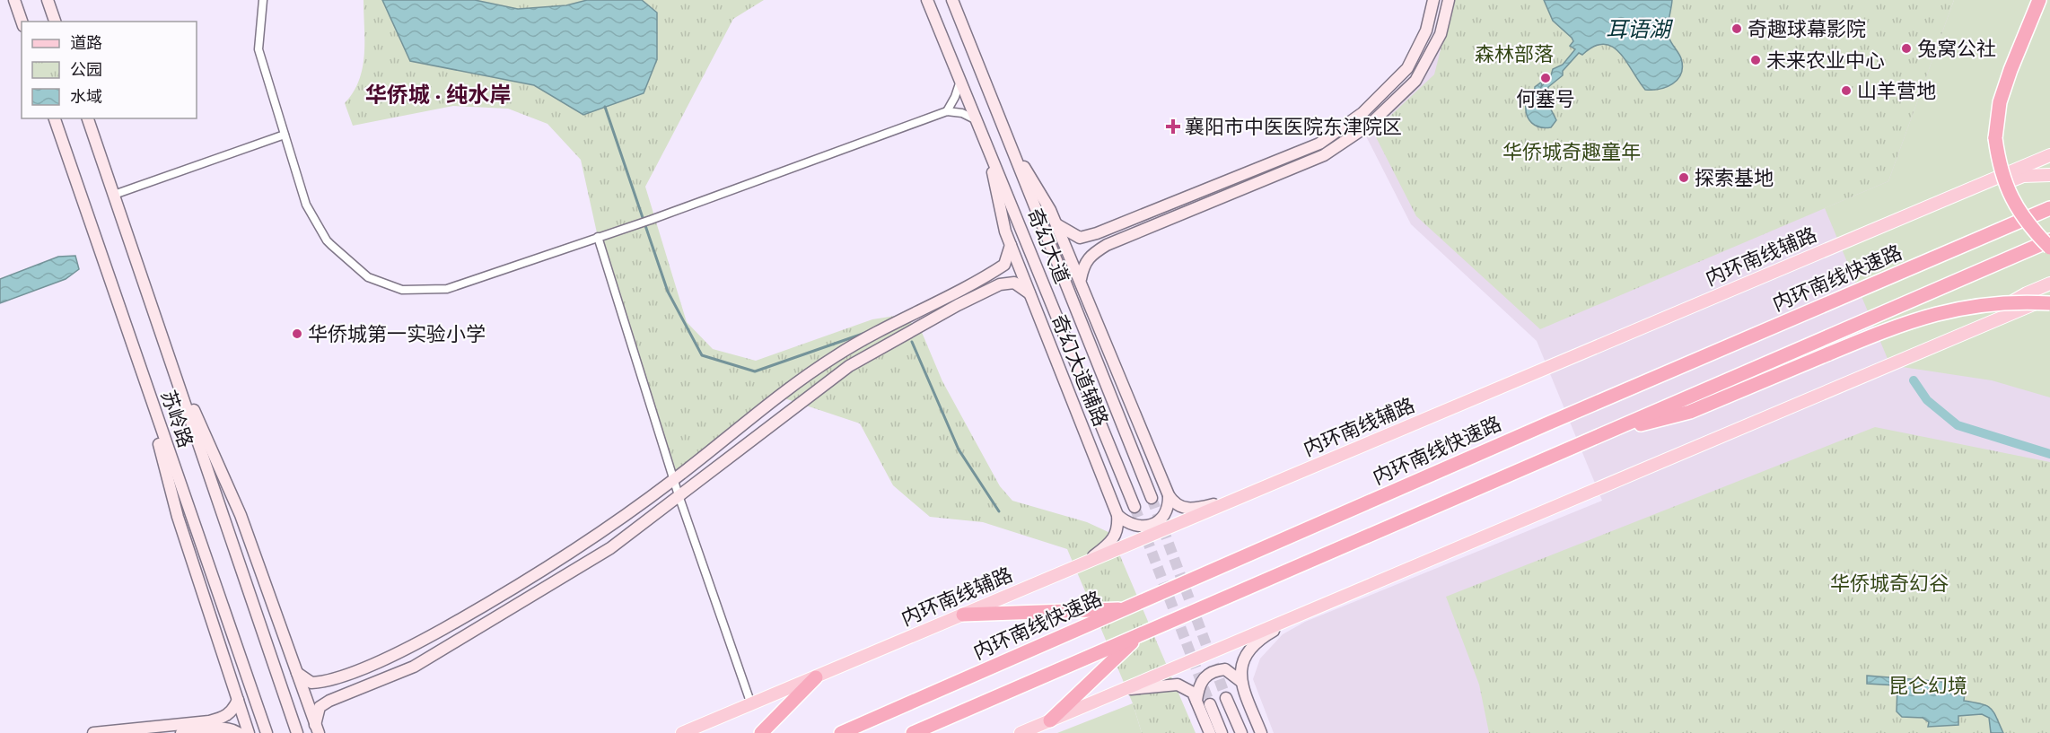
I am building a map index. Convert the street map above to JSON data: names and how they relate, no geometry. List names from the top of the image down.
{
  "streets": {
    "highway": ["内环南线快速路"],
    "main road": ["内环南线辅路"],
    "street": ["奇幻大道", "奇幻大道辅路", "苏岭路"]
  },
  "crossings": [
    ["奇幻大道", "奇幻大道辅路"]
  ],
  "districts": ["华侨城 · 纯水岸"],
  "water": ["耳语湖"],
  "parks": [
    "森林部落",
    "华侨城奇趣童年",
    "华侨城奇幻谷",
    "昆仑幻境"
  ],
  "places": {
    "other": [
      "奇趣球幕影院",
      "兔窝公社",
      "未来农业中心",
      "何塞号",
      "山羊营地",
      "探索基地",
      "华侨城第一实验小学"
    ],
    "health": ["襄阳市中医医院东津院区"]
  },
  "legend": ["道路", "公园", "水域"]
}
